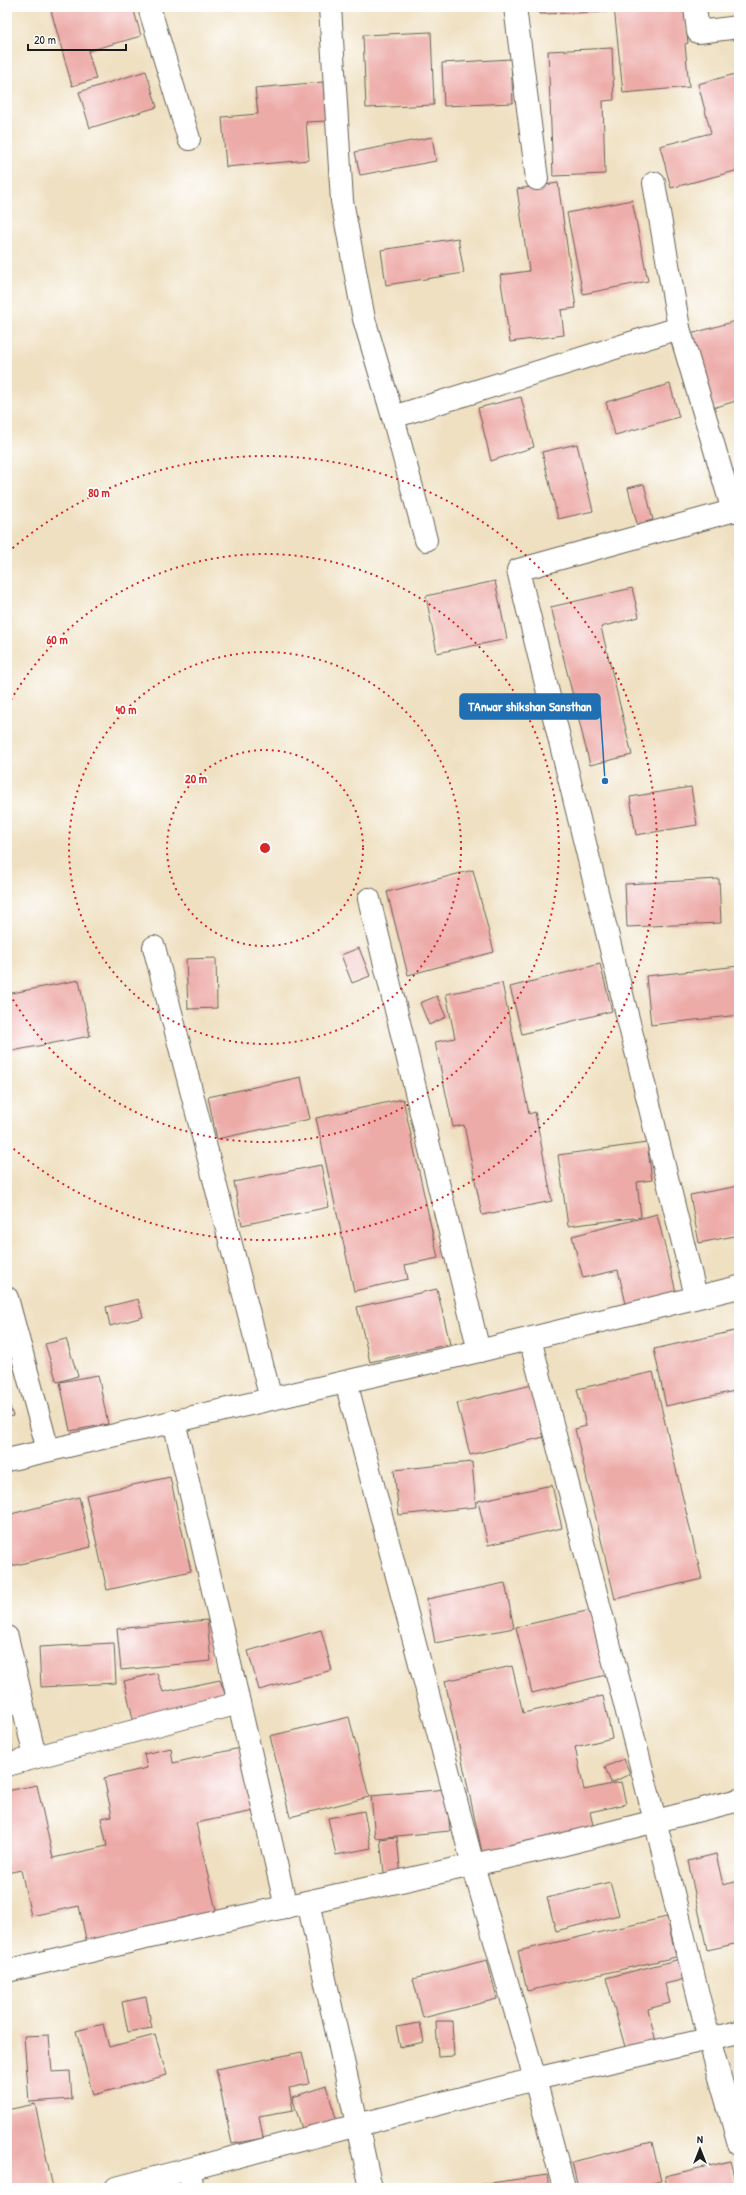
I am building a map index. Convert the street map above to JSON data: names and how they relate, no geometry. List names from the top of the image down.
{
  "places": ["TAnwar shikshan Sansthan"],
  "scale_bar": "20 m",
  "north": "top",
  "rings": [
    "80 m",
    "60 m",
    "40 m",
    "20 m"
  ]
}
